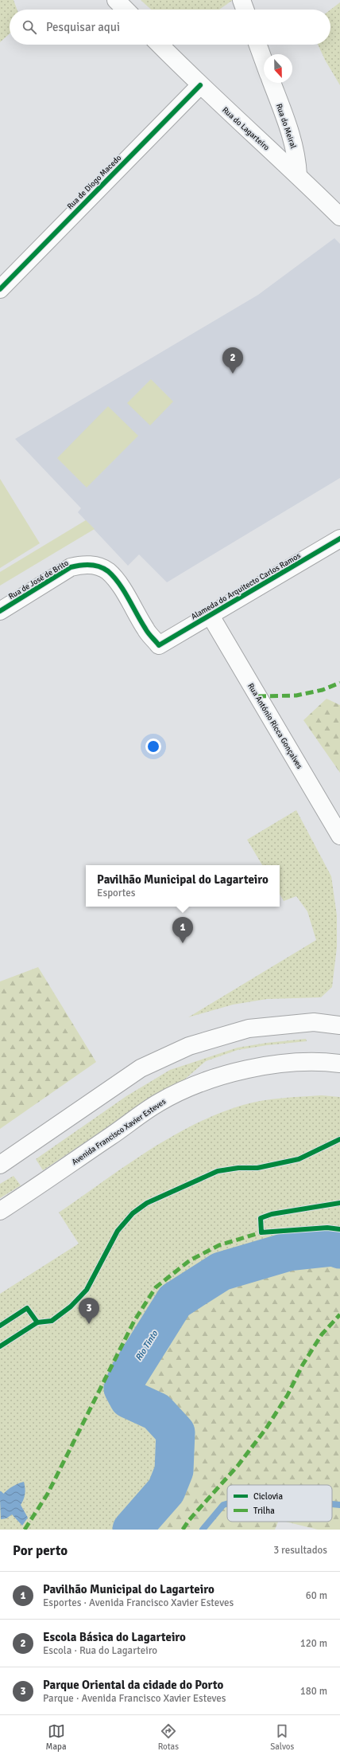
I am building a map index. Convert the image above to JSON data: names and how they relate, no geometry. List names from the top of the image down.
{
  "streets": {
    "street": [
      "Rua do Meiral",
      "Rua do Lagarteiro",
      "Rua de Diogo Macedo",
      "Rua de José de Brito",
      "Alameda do Arquitecto Carlos Ramos",
      "Rua António Ricca Gonçalves",
      "Avenida Francisco Xavier Esteves"
    ]
  },
  "crossings": [
    ["Rua do Meiral", "Rua do Lagarteiro"],
    ["Rua do Lagarteiro", "Rua de Diogo Macedo"],
    ["Rua de José de Brito", "Alameda do Arquitecto Carlos Ramos"],
    ["Alameda do Arquitecto Carlos Ramos", "Rua António Ricca Gonçalves"]
  ],
  "water": ["Rio Tinto"],
  "legend": ["Ciclovia", "Trilha"],
  "north": "bottom",
  "page": {
    "search": "Pesquisar aqui",
    "pins": ["2", "1", "3"],
    "popup": ["Pavilhão Municipal do Lagarteiro", "Esportes"],
    "heading": ["Por perto", "3 resultados"],
    "list": [
      {
        "mark": "1",
        "name": "Pavilhão Municipal do Lagarteiro",
        "note": "Esportes · Avenida Francisco Xavier Esteves",
        "value": "60 m"
      },
      {
        "mark": "2",
        "name": "Escola Básica do Lagarteiro",
        "note": "Escola · Rua do Lagarteiro",
        "value": "120 m"
      },
      {
        "mark": "3",
        "name": "Parque Oriental da cidade do Porto",
        "note": "Parque · Avenida Francisco Xavier Esteves",
        "value": "180 m"
      }
    ],
    "nav": ["Mapa", "Rotas", "Salvos"]
  }
}
